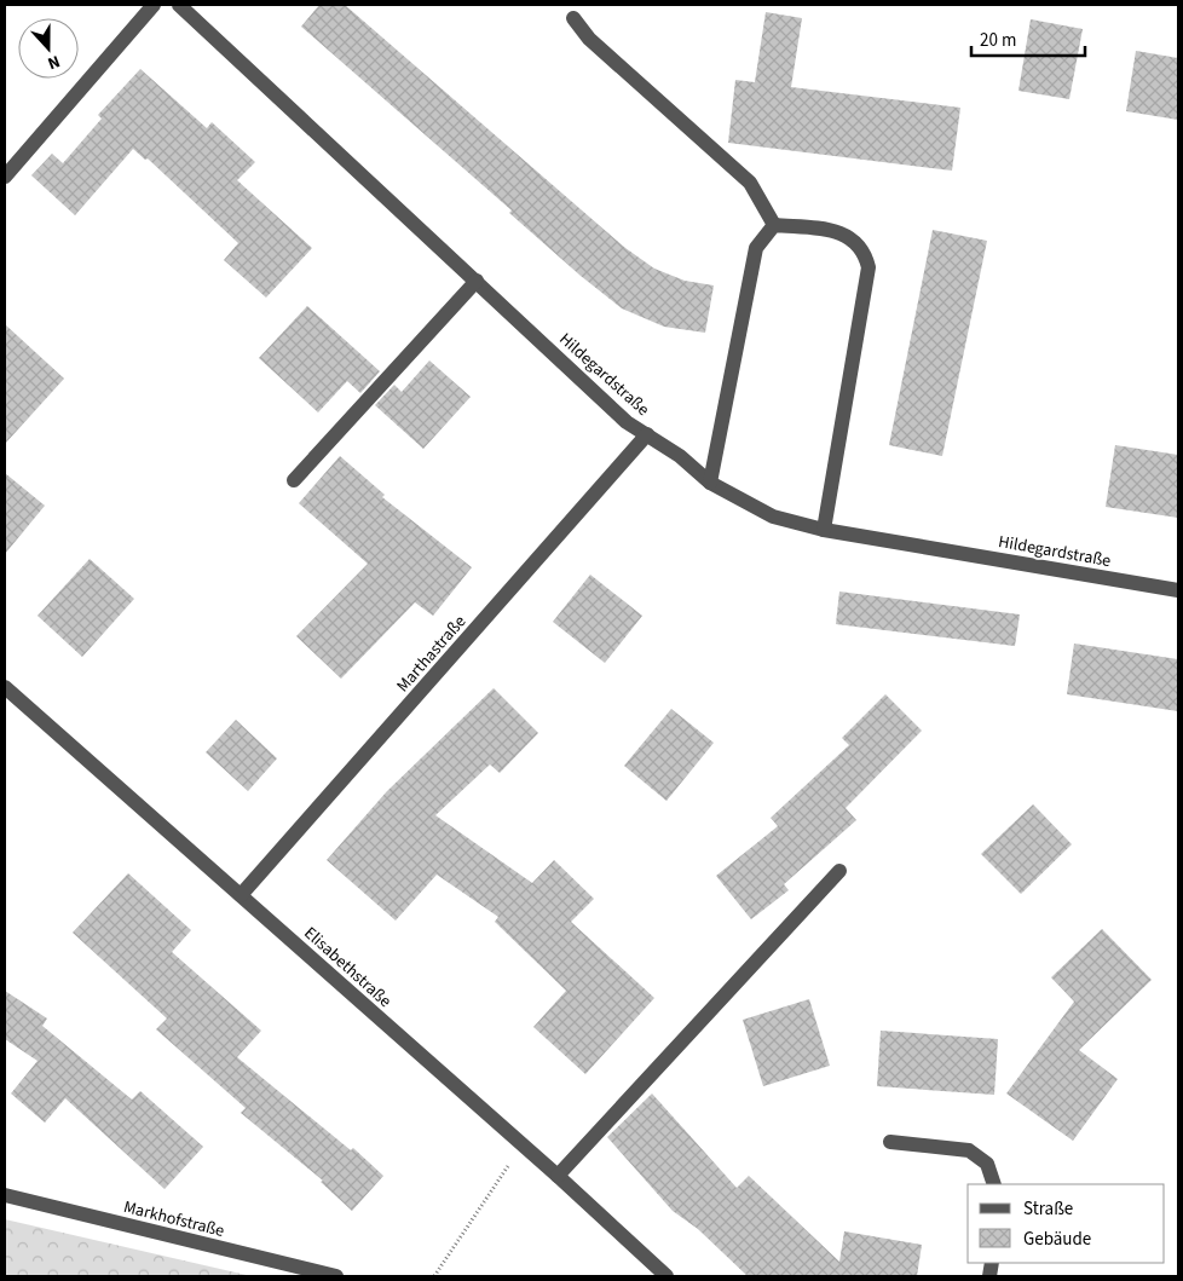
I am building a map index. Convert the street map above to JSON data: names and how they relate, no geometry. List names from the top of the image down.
{
  "streets": {
    "street": [
      "Hildegardstraße",
      "Marthastraße",
      "Elisabethstraße",
      "Markhofstraße"
    ]
  },
  "crossings": [
    ["Hildegardstraße", "Marthastraße"],
    ["Marthastraße", "Elisabethstraße"]
  ],
  "legend": ["Straße", "Gebäude"],
  "scale_bar": "20 m",
  "north": "bottom"
}
